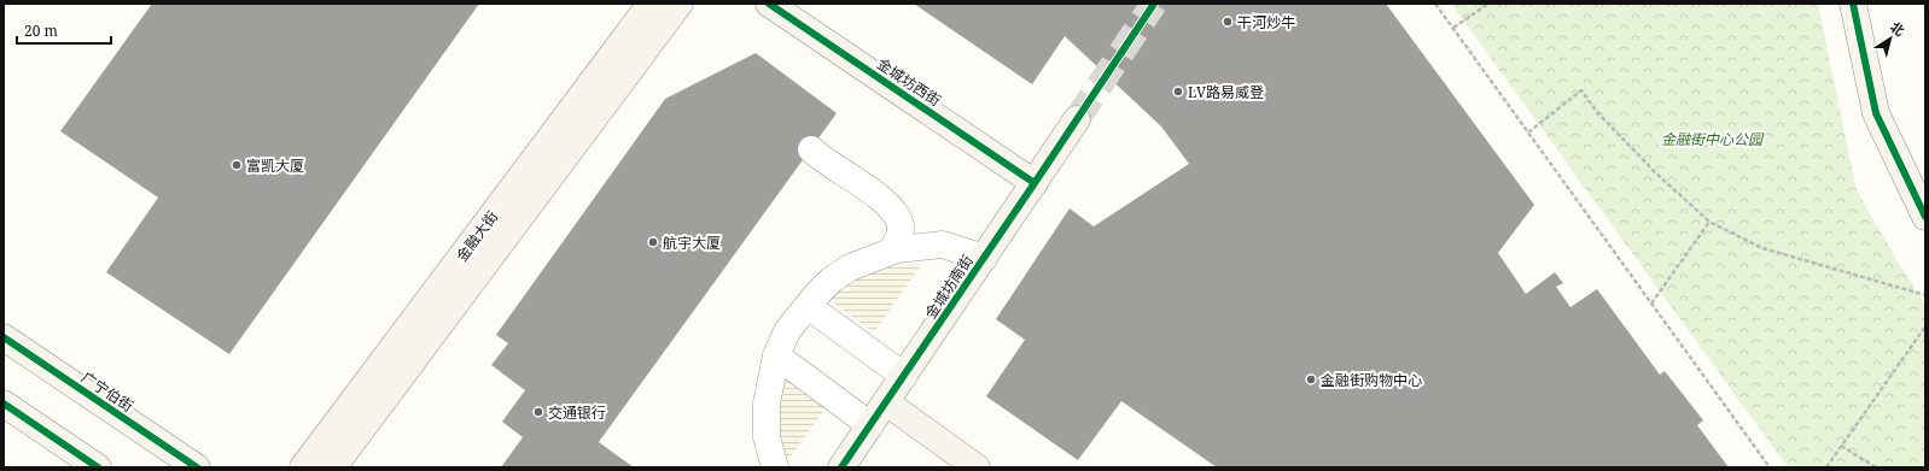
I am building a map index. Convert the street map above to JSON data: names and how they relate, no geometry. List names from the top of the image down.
{
  "streets": {
    "main road": [
      "金城坊西街",
      "金融大街",
      "金城坊南街",
      "广宁伯街"
    ]
  },
  "crossings": [
    ["金城坊西街", "金城坊南街"]
  ],
  "parks": ["金融街中心公园"],
  "places": [
    "干河炒牛",
    "LV路易威登",
    "富凯大厦",
    "航宇大厦",
    "金融街购物中心",
    "交通银行"
  ],
  "scale_bar": "20 m",
  "north": "top right"
}
